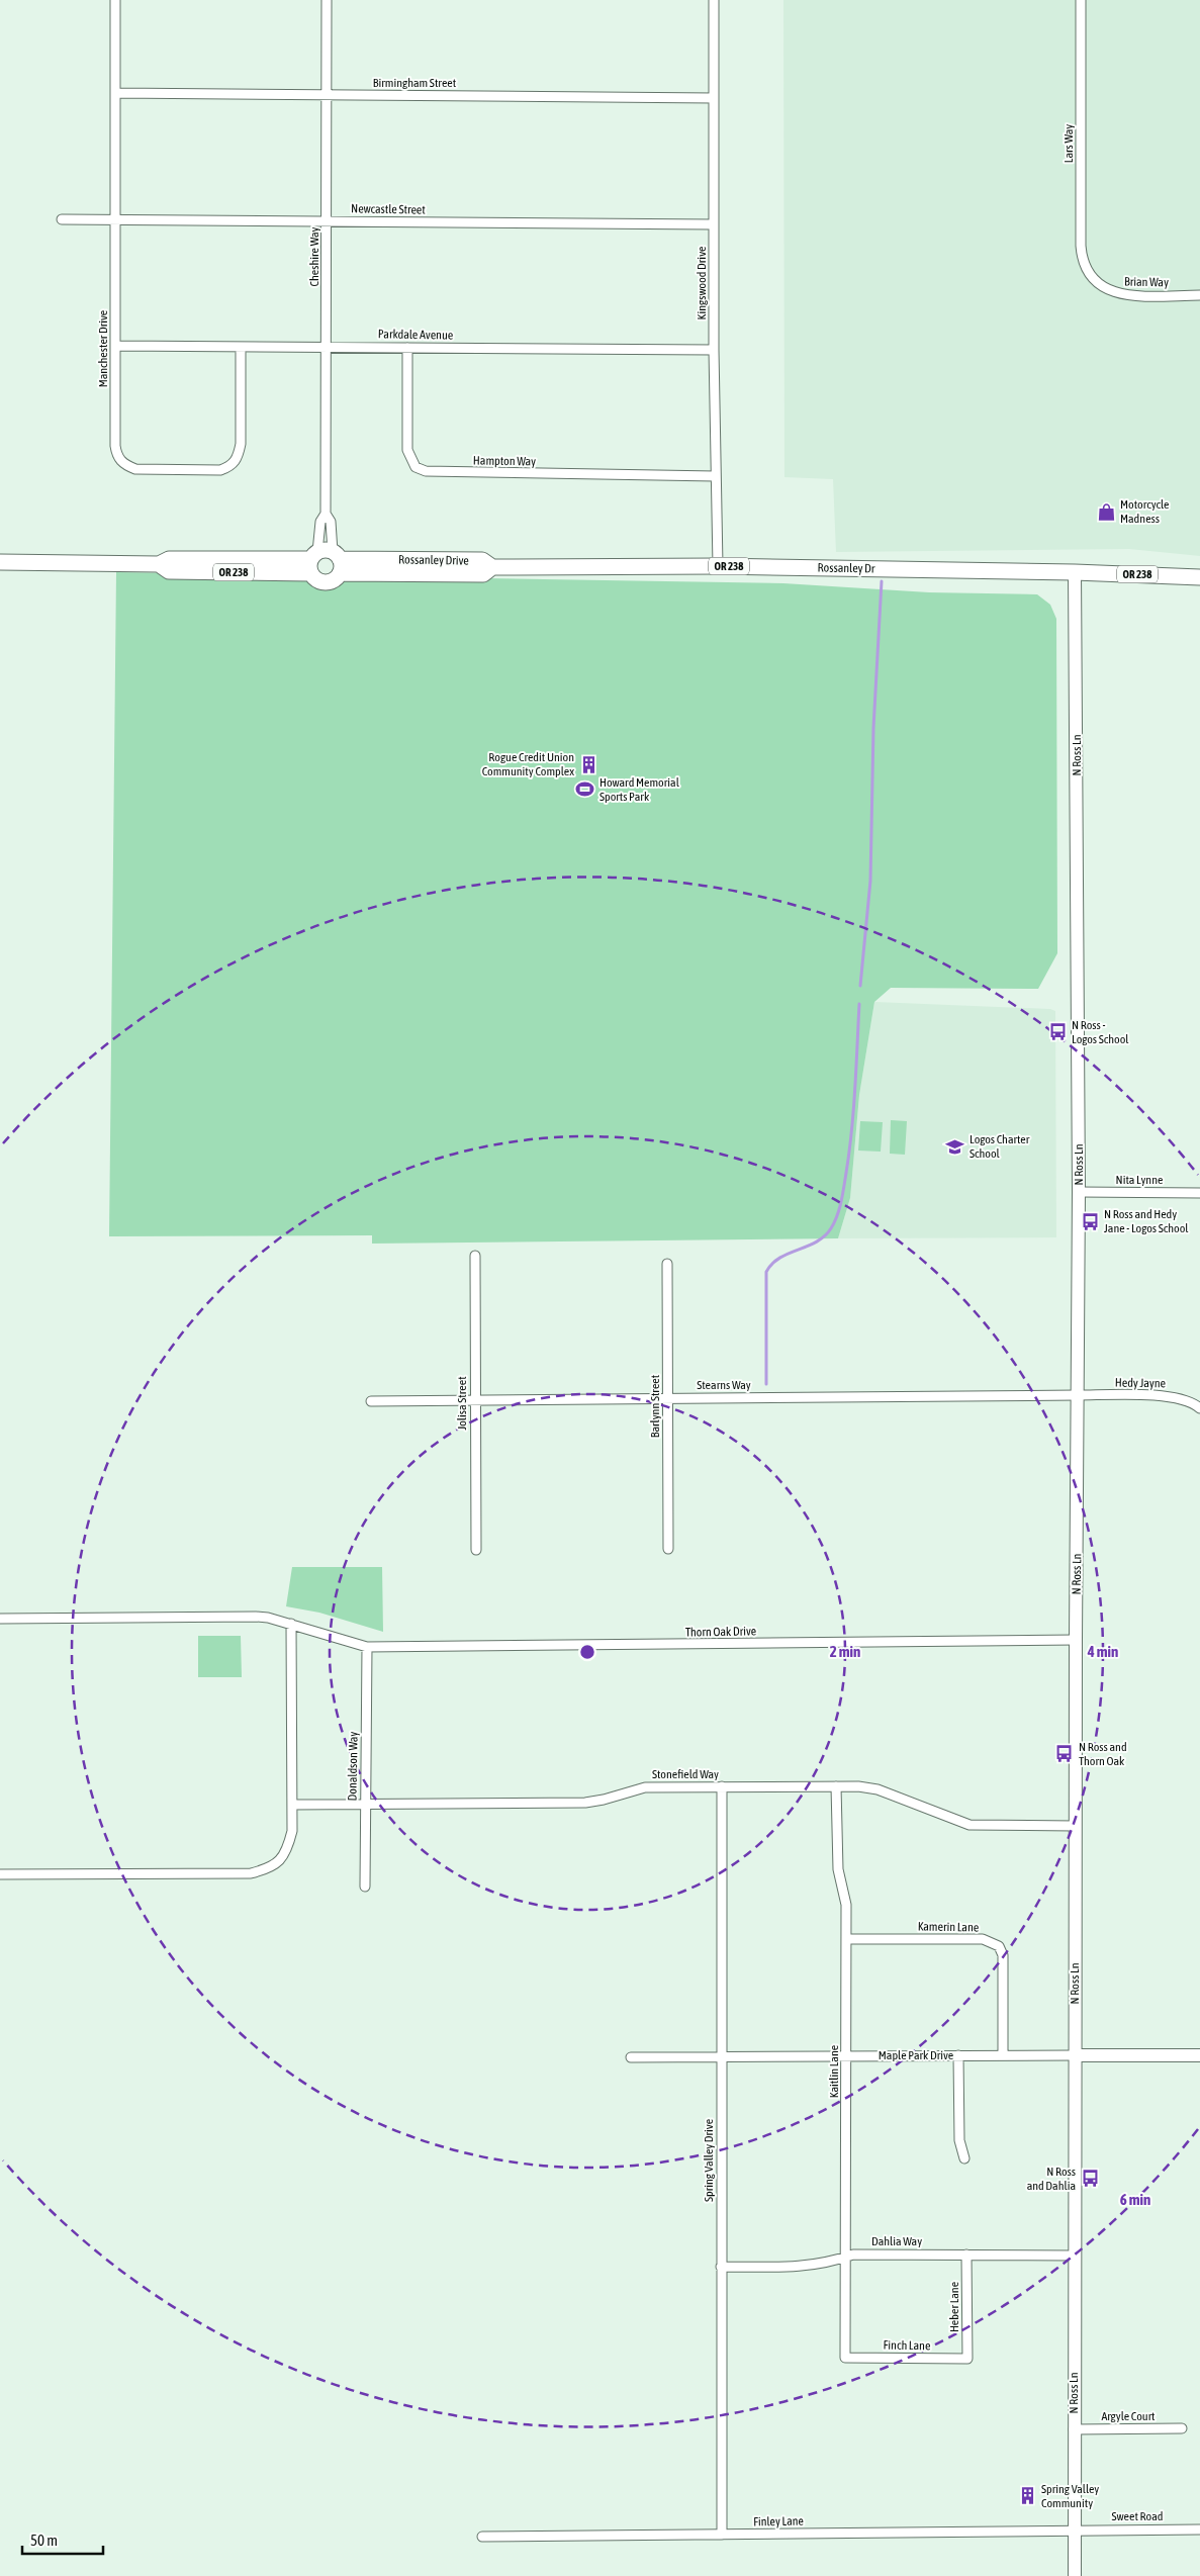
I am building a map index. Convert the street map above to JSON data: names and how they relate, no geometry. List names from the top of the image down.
{
  "streets": {
    "main road": [
      "Rossanley Drive",
      "OR 238",
      "Rossanley Dr",
      "N Ross Ln",
      "Maple Park Drive"
    ],
    "street": [
      "Birmingham Street",
      "Lars Way",
      "Newcastle Street",
      "Cheshire Way",
      "Brian Way",
      "Kingswood Drive",
      "Parkdale Avenue",
      "Manchester Drive",
      "Hampton Way",
      "Nita Lynne",
      "Hedy Jayne",
      "Stearns Way",
      "Jolisa Street",
      "Barlynn Street",
      "Thorn Oak Drive",
      "Donaldson Way",
      "Stonefield Way",
      "Kamerin Lane",
      "Kaitlin Lane",
      "Spring Valley Drive",
      "Dahlia Way",
      "Heber Lane",
      "Finch Lane",
      "Argyle Court",
      "Sweet Road",
      "Finley Lane"
    ]
  },
  "crossings": [
    ["Birmingham Street", "Cheshire Way"],
    ["Birmingham Street", "Kingswood Drive"],
    ["Birmingham Street", "Manchester Drive"],
    ["Lars Way", "Brian Way"],
    ["Newcastle Street", "Cheshire Way"],
    ["Newcastle Street", "Kingswood Drive"],
    ["Newcastle Street", "Manchester Drive"],
    ["Cheshire Way", "Parkdale Avenue"],
    ["Cheshire Way", "Rossanley Drive"],
    ["Kingswood Drive", "Parkdale Avenue"],
    ["Kingswood Drive", "Hampton Way"],
    ["Kingswood Drive", "Rossanley Dr"],
    ["Parkdale Avenue", "Manchester Drive"],
    ["Parkdale Avenue", "Hampton Way"],
    ["Rossanley Drive", "Rossanley Dr"],
    ["Rossanley Dr", "N Ross Ln"],
    ["N Ross Ln", "Nita Lynne"],
    ["N Ross Ln", "Hedy Jayne"],
    ["N Ross Ln", "Stearns Way"],
    ["N Ross Ln", "Thorn Oak Drive"],
    ["N Ross Ln", "Stonefield Way"],
    ["N Ross Ln", "Maple Park Drive"],
    ["N Ross Ln", "Dahlia Way"],
    ["N Ross Ln", "Argyle Court"],
    ["N Ross Ln", "Sweet Road"],
    ["N Ross Ln", "Finley Lane"],
    ["Hedy Jayne", "Stearns Way"],
    ["Stearns Way", "Jolisa Street"],
    ["Stearns Way", "Barlynn Street"],
    ["Thorn Oak Drive", "Donaldson Way"],
    ["Donaldson Way", "Stonefield Way"],
    ["Stonefield Way", "Kaitlin Lane"],
    ["Stonefield Way", "Spring Valley Drive"],
    ["Kamerin Lane", "Maple Park Drive"],
    ["Kamerin Lane", "Kaitlin Lane"],
    ["Maple Park Drive", "Kaitlin Lane"],
    ["Maple Park Drive", "Spring Valley Drive"],
    ["Kaitlin Lane", "Dahlia Way"],
    ["Kaitlin Lane", "Finch Lane"],
    ["Spring Valley Drive", "Dahlia Way"],
    ["Spring Valley Drive", "Finley Lane"],
    ["Dahlia Way", "Heber Lane"],
    ["Heber Lane", "Finch Lane"],
    ["Sweet Road", "Finley Lane"]
  ],
  "places": {
    "shop": ["Motorcycle Madness"],
    "building": ["Rogue Credit Union Community Complex", "Spring Valley Community"],
    "sports": ["Howard Memorial Sports Park"],
    "bus stop": [
      "N Ross - Logos School",
      "N Ross and Hedy Jane - Logos School",
      "N Ross and Thorn Oak",
      "N Ross and Dahlia"
    ],
    "school or university": ["Logos Charter School"]
  },
  "scale_bar": "50 m",
  "rings": ["2 min", "4 min", "6 min"]
}
